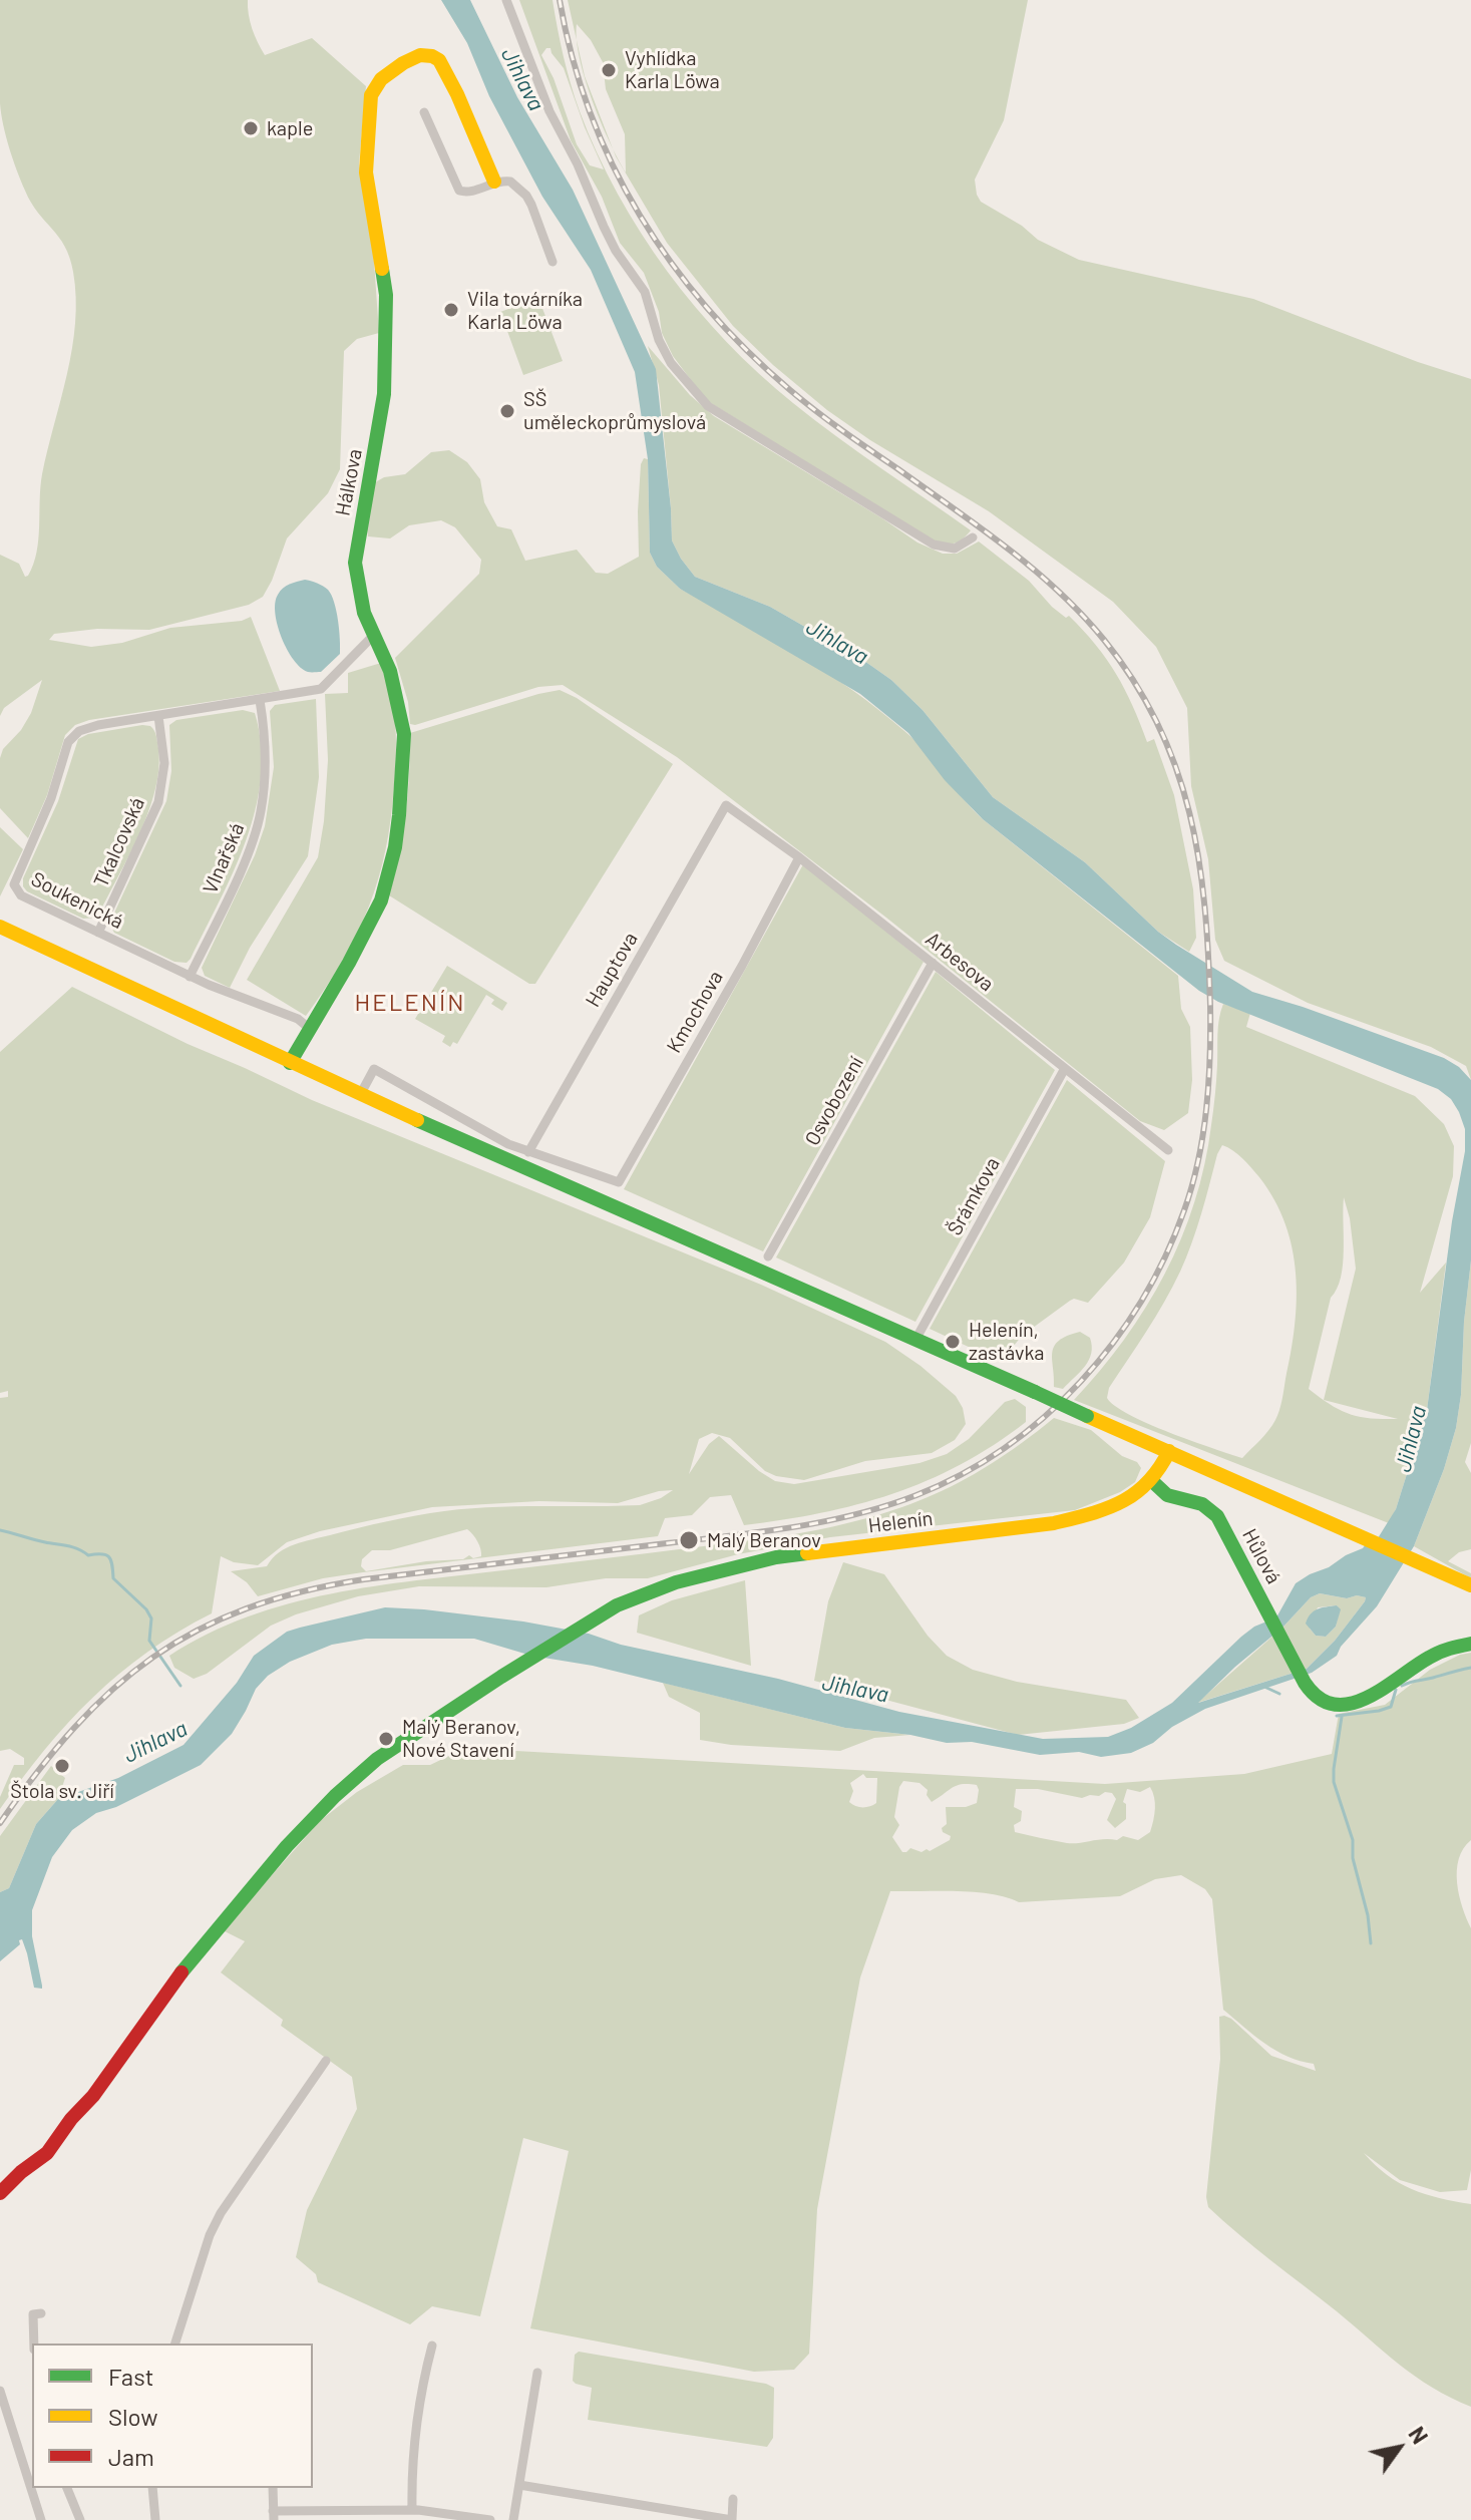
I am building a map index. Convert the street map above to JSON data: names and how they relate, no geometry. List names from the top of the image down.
{
  "streets": {
    "street": [
      "Hálkova",
      "Tkalcovská",
      "Vlnařská",
      "Soukenická",
      "Arbesova",
      "Hauptova",
      "Kmochova",
      "Osvobození",
      "Šrámkova",
      "Helenín",
      "Hůlová"
    ]
  },
  "crossings": [
    ["Hálkova", "Soukenická"],
    ["Tkalcovská", "Soukenická"],
    ["Vlnařská", "Soukenická"],
    ["Arbesova", "Hauptova"],
    ["Arbesova", "Kmochova"],
    ["Arbesova", "Osvobození"],
    ["Arbesova", "Šrámkova"],
    ["Hauptova", "Kmochova"],
    ["Helenín", "Hůlová"]
  ],
  "districts": ["HELENÍN"],
  "water": ["Jihlava"],
  "places": [
    "Vyhlídka Karla Löwa",
    "kaple",
    "Vila továrníka Karla Löwa",
    "SŠ uměleckoprůmyslová",
    "Helenín, zastávka",
    "Malý Beranov",
    "Malý Beranov, Nové Stavení",
    "Štola sv. Jiří"
  ],
  "legend": ["Fast", "Slow", "Jam"],
  "north": "top right"
}
